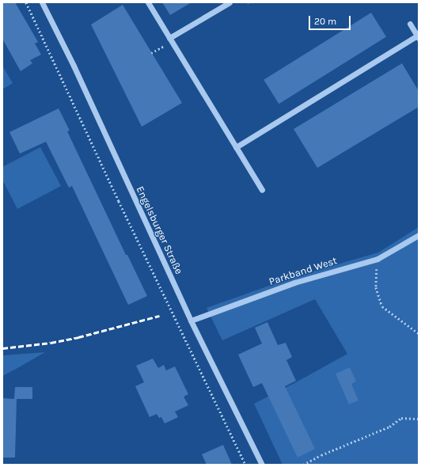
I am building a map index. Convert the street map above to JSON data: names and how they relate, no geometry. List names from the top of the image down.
{
  "streets": {
    "street": ["Engelsburger Straße", "Parkband West"]
  },
  "crossings": [
    ["Engelsburger Straße", "Parkband West"]
  ],
  "scale_bar": "20 m"
}
